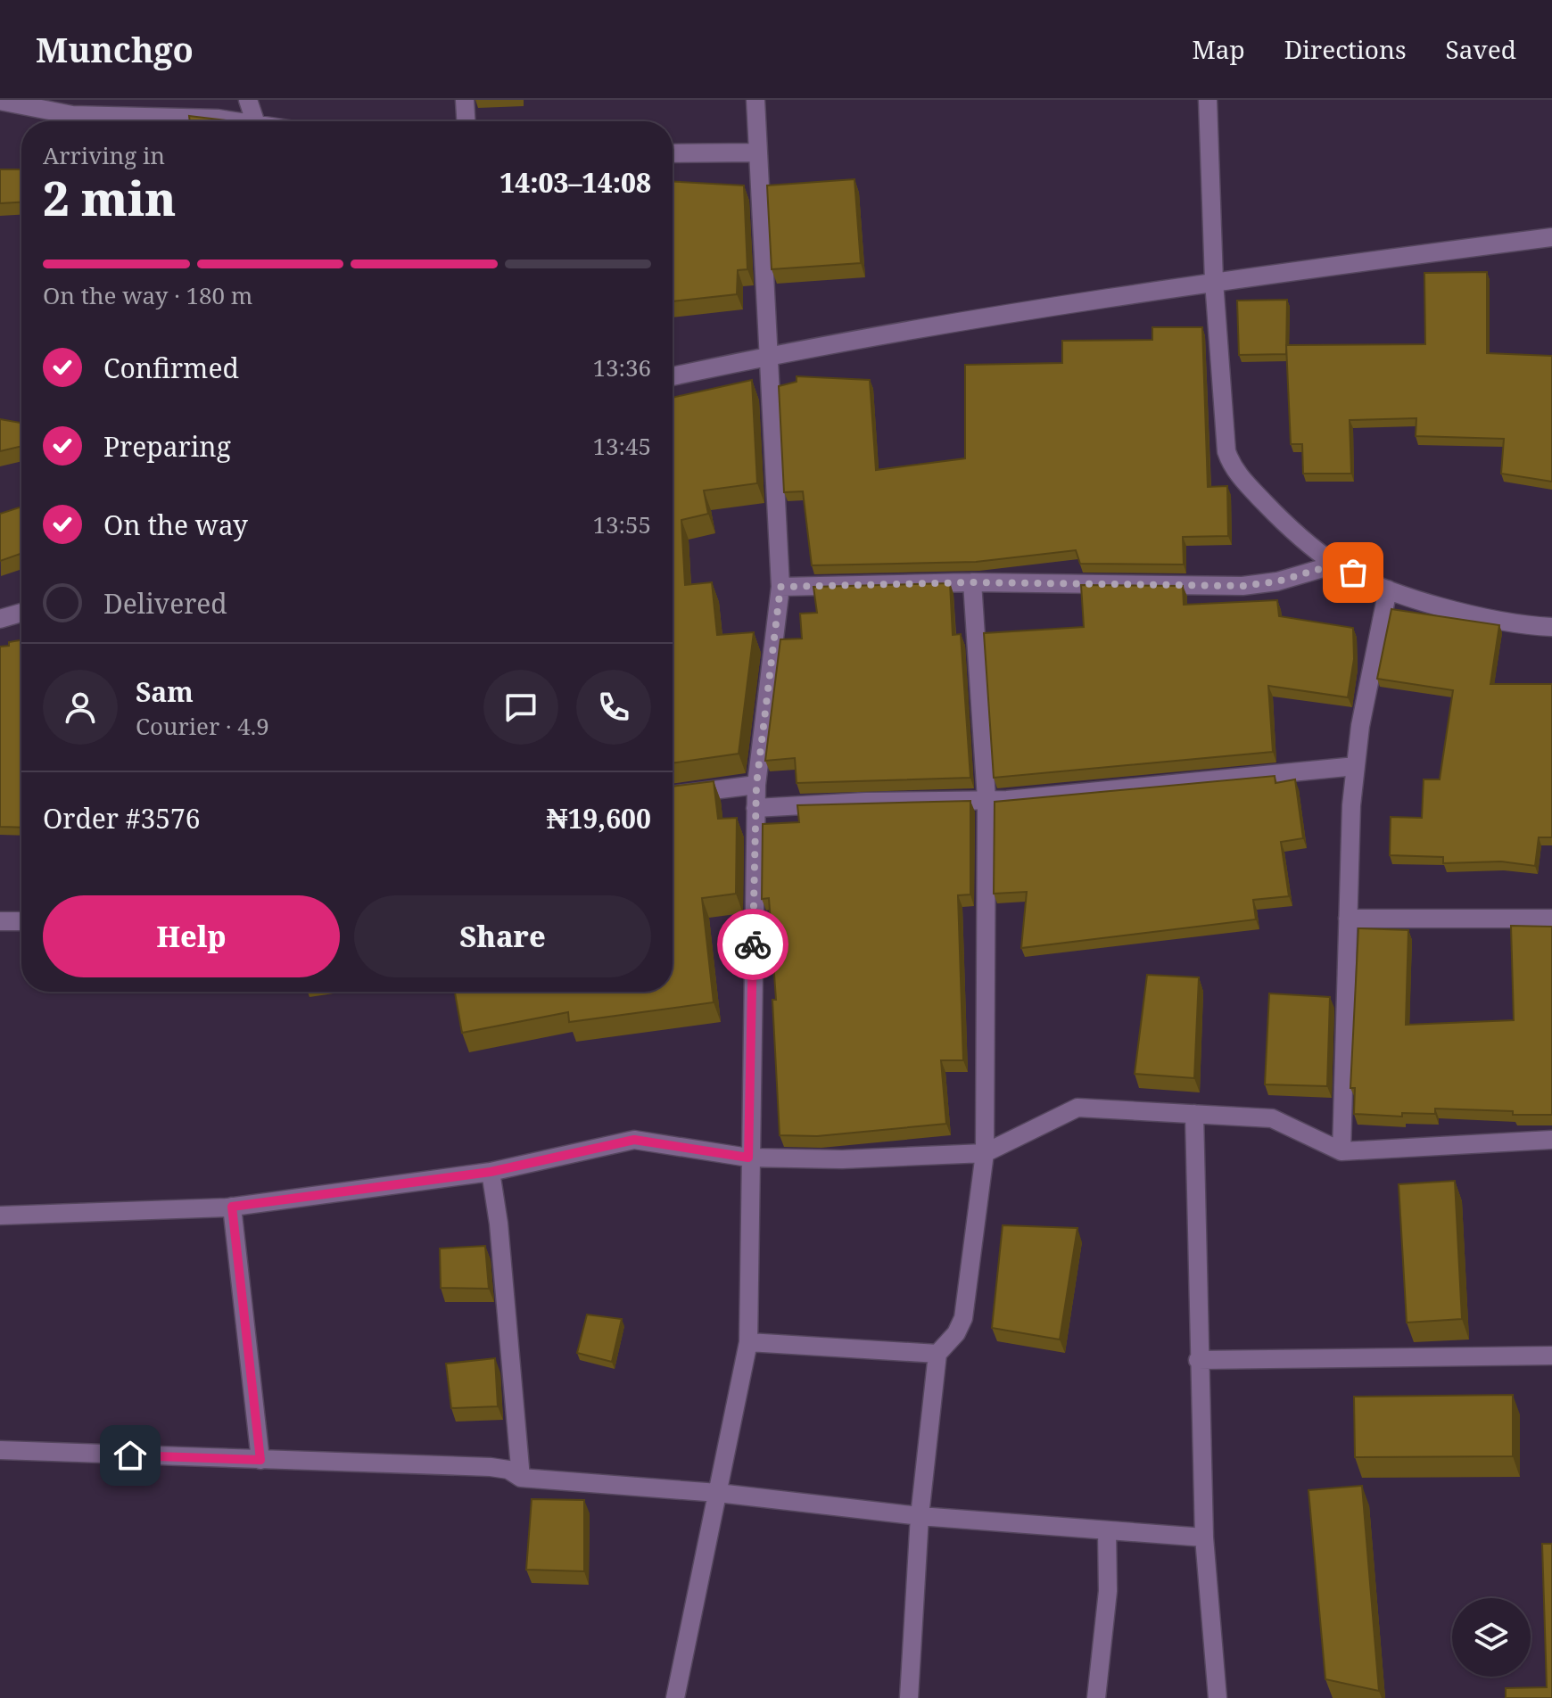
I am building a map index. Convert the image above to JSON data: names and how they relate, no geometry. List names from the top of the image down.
{
  "page": {
    "header": "Munchgo",
    "nav": ["Map", "Directions", "Saved"],
    "heading": ["2 min", "Arriving in", "14:03–14:08"],
    "panel": [
      "Sam",
      "Courier · 4.9",
      "Order #3576",
      "₦19,600"
    ],
    "bar": "On the way · 180 m",
    "list": [
      ["Confirmed", "13:36"],
      ["Preparing", "13:45"],
      ["On the way", "13:55"],
      "Delivered"
    ],
    "buttons": ["Help", "Share"]
  }
}
